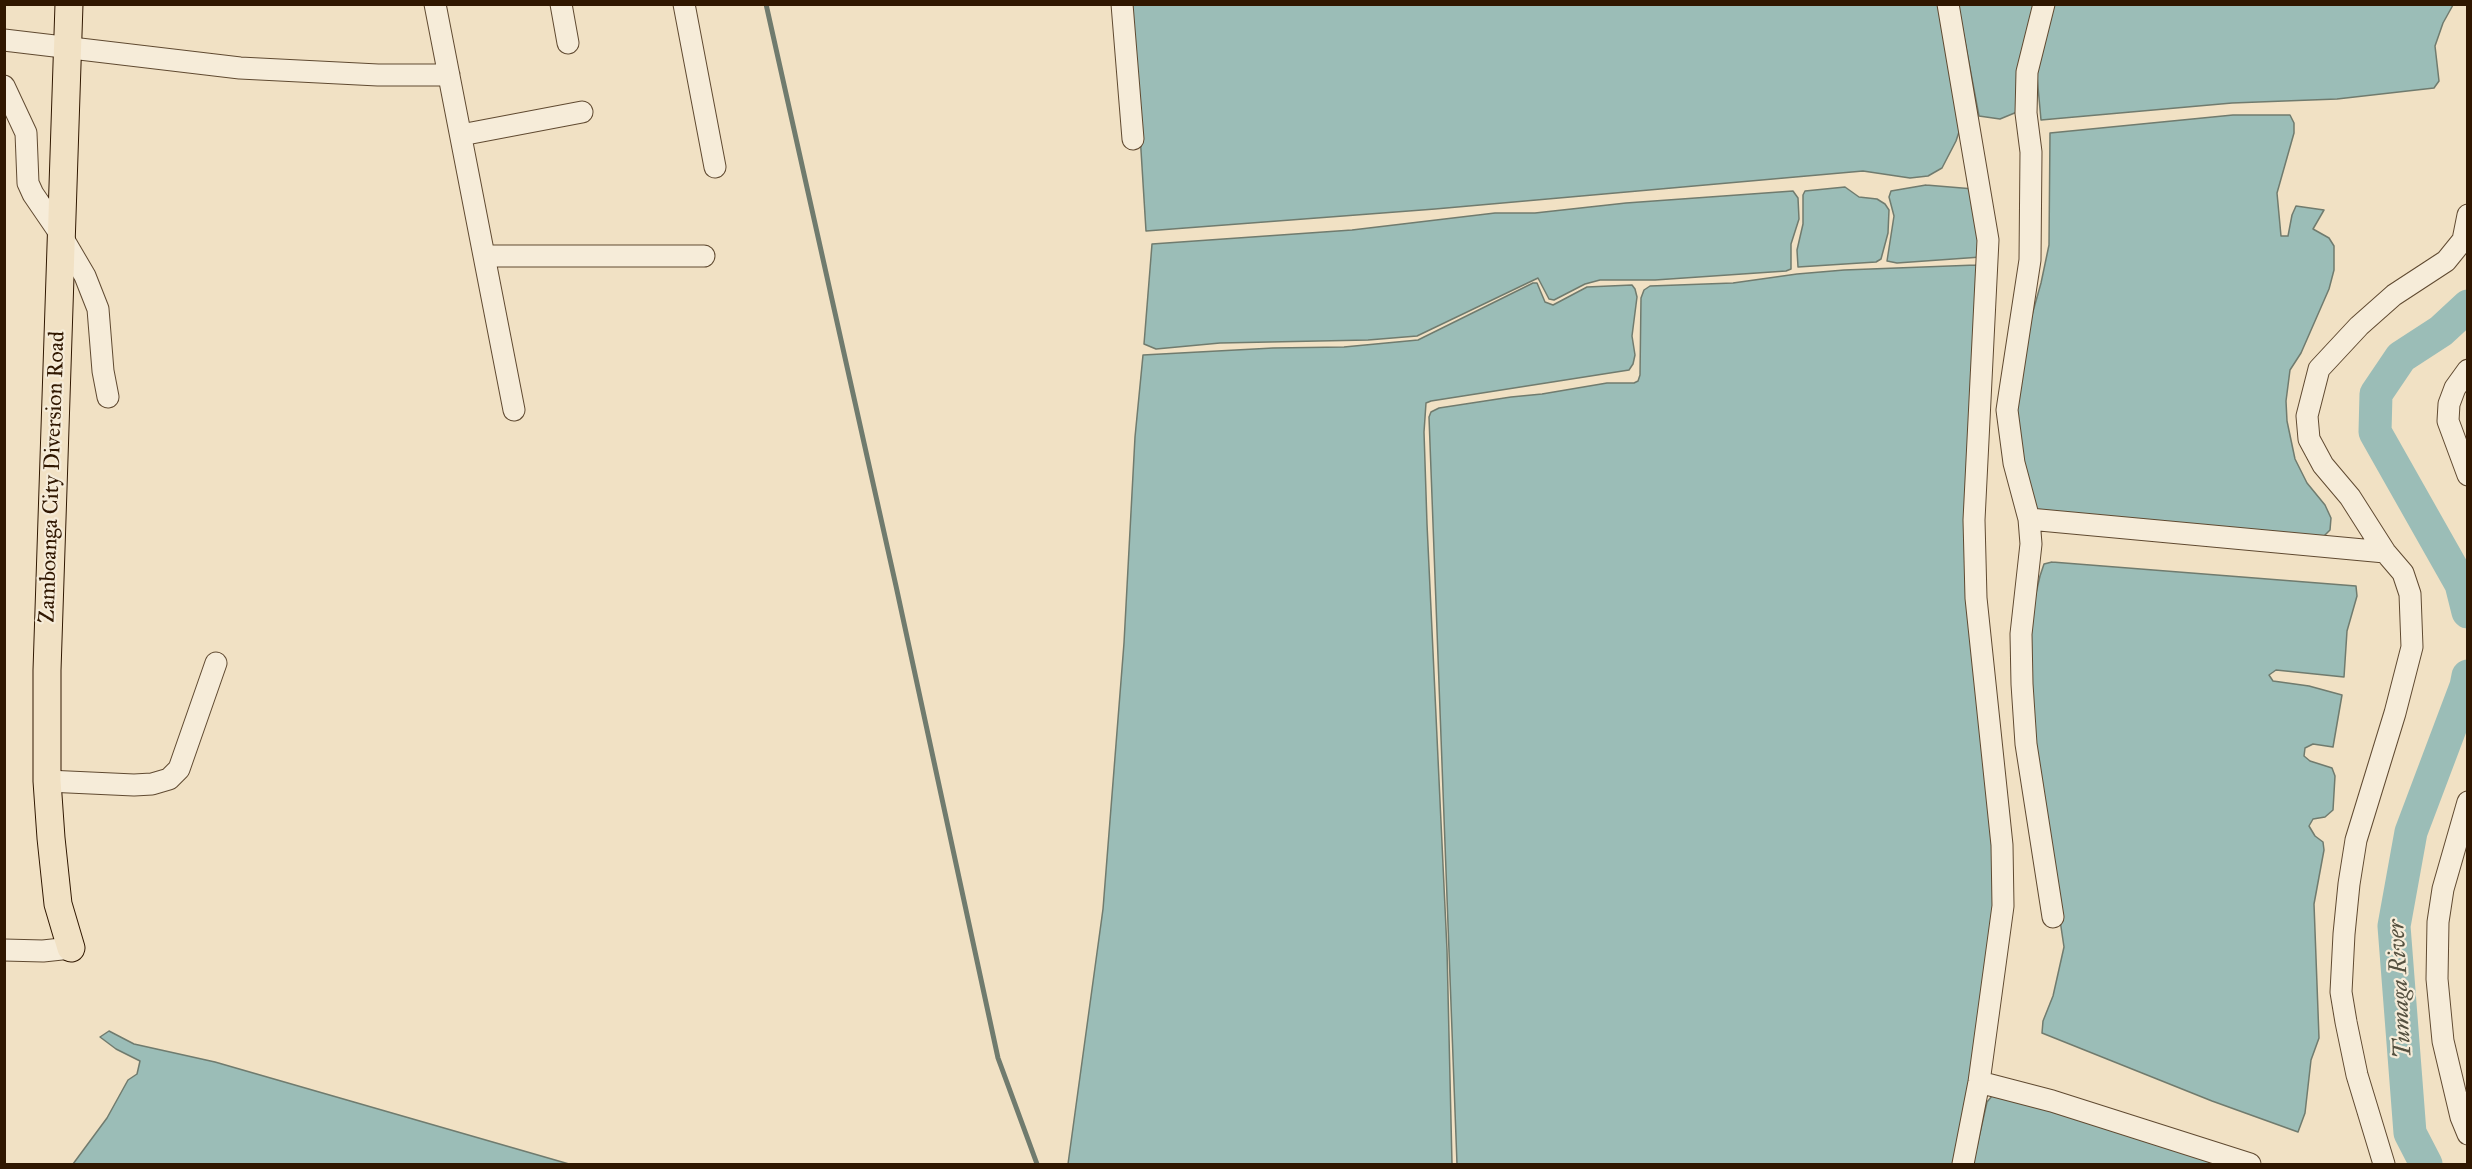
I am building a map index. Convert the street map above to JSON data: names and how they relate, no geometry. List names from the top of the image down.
{
  "streets": {
    "main road": ["Zamboanga City Diversion Road"]
  },
  "water": ["Tumaga River"]
}
